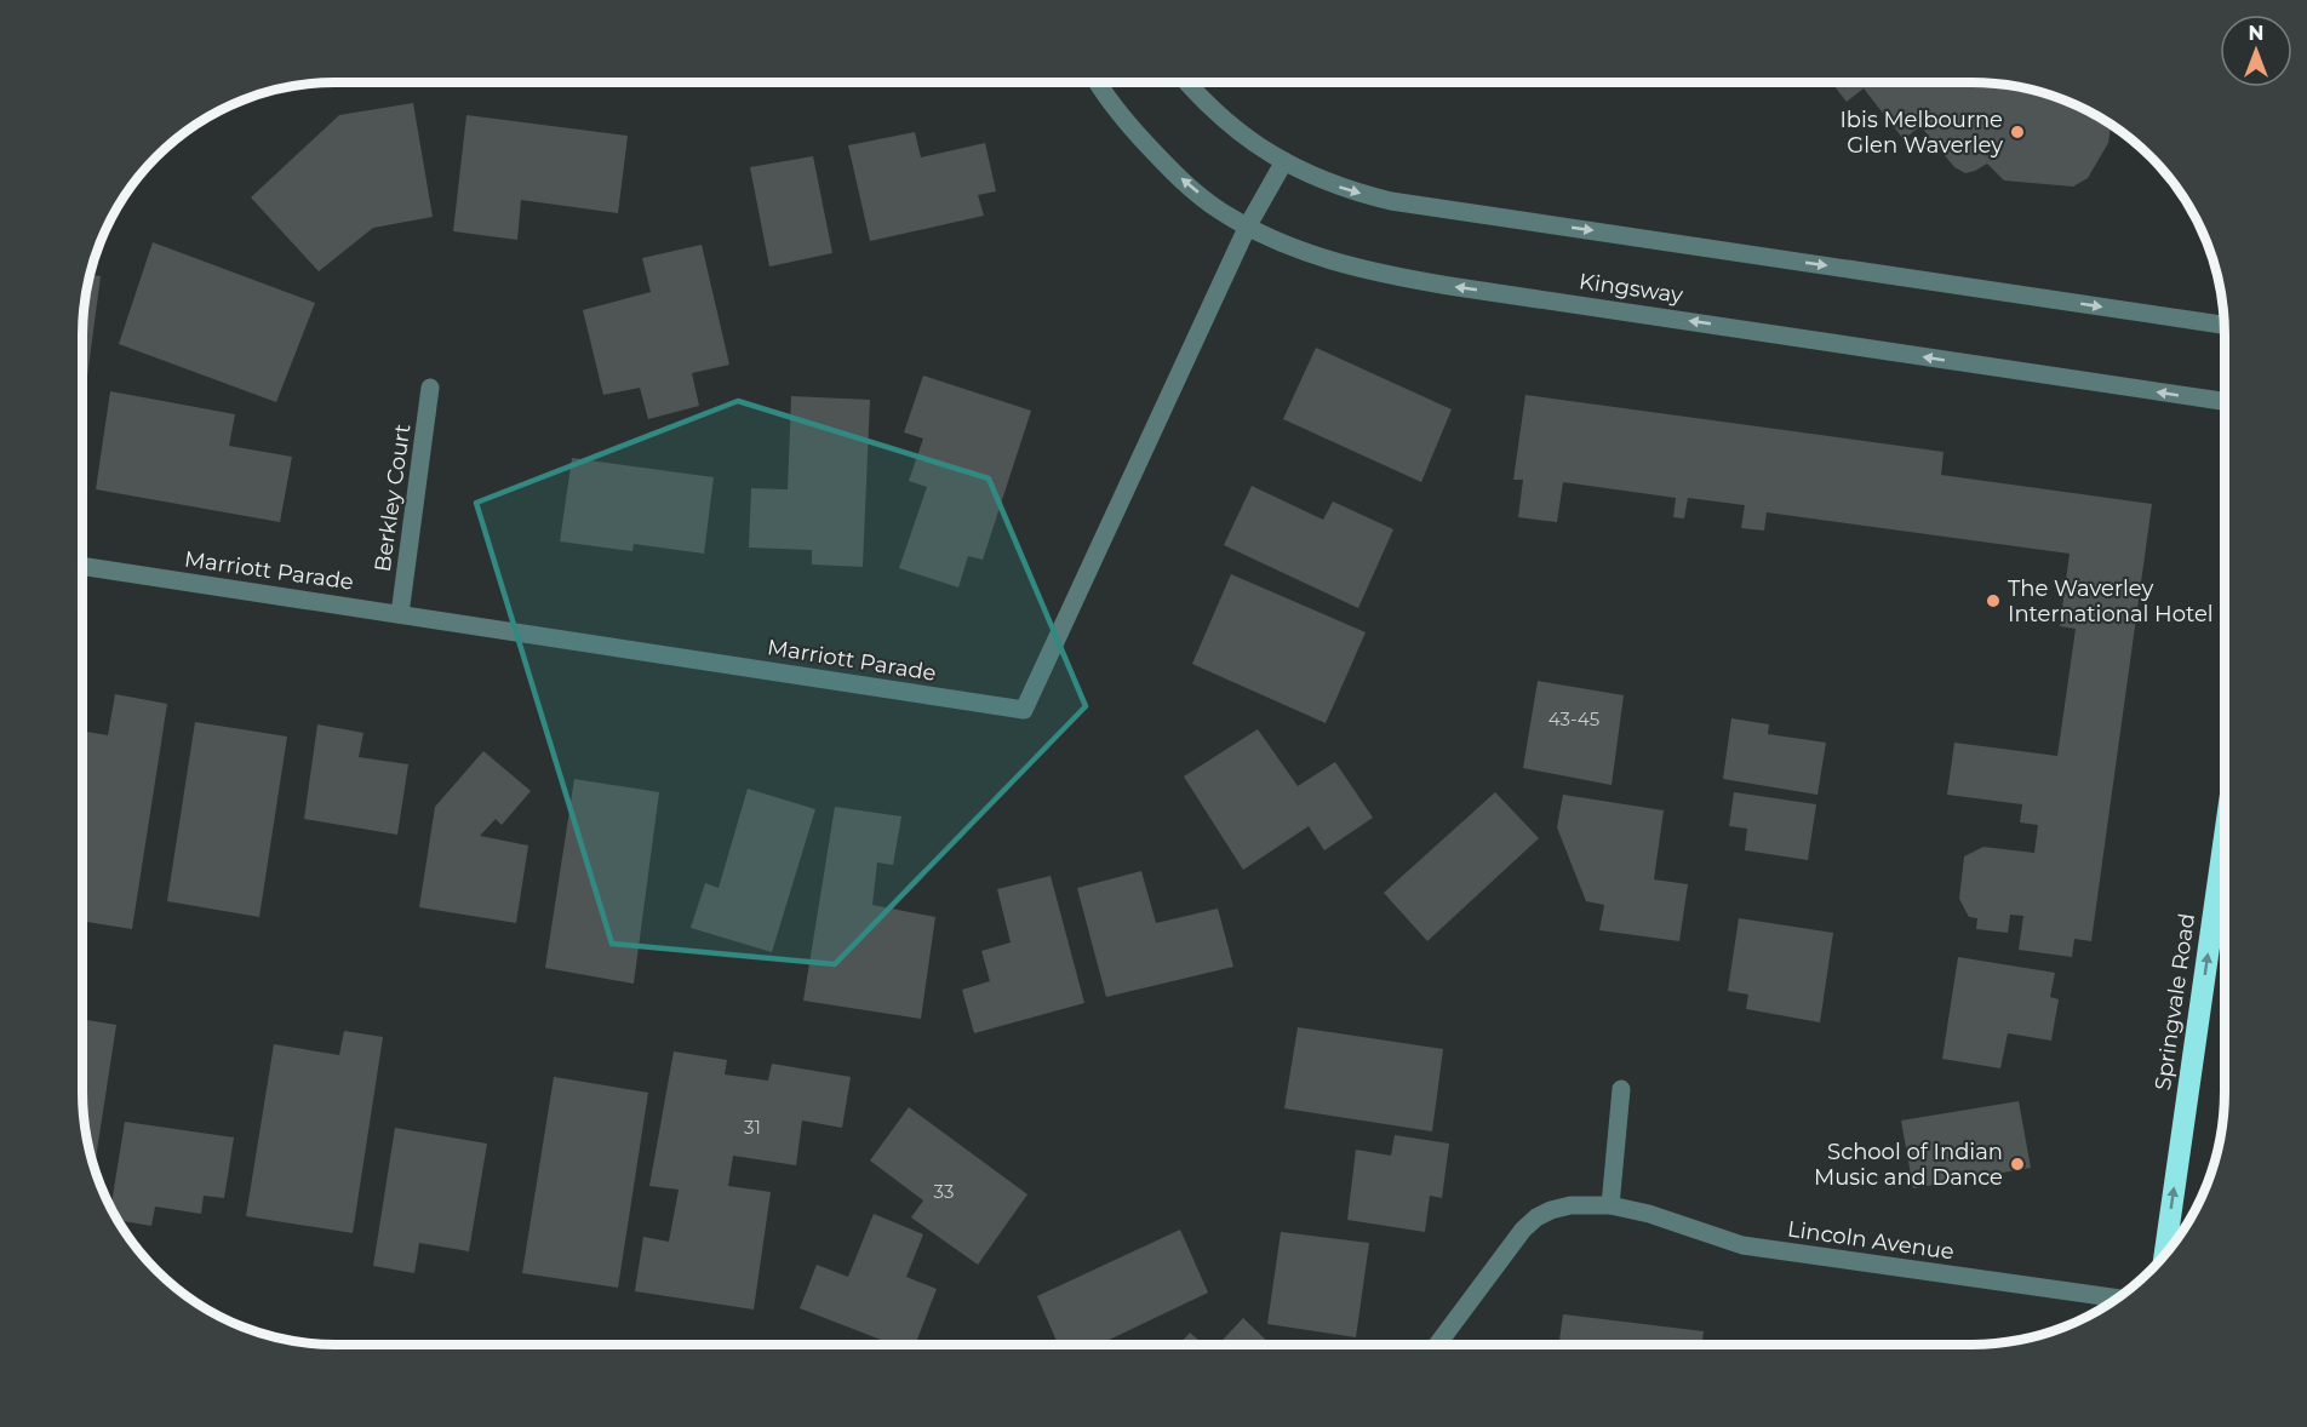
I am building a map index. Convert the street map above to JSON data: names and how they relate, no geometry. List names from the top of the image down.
{
  "streets": {
    "highway": ["Springvale Road"],
    "street": [
      "Kingsway",
      "Berkley Court",
      "Marriott Parade",
      "Lincoln Avenue"
    ]
  },
  "crossings": [
    ["Kingsway", "Marriott Parade"],
    ["Berkley Court", "Marriott Parade"]
  ],
  "one_way": ["Springvale Road"],
  "places": ["Ibis Melbourne Glen Waverley", "The Waverley International Hotel", "School of Indian Music and Dance"],
  "house_numbers": ["43-45", "31", "33"],
  "north": "top"
}
